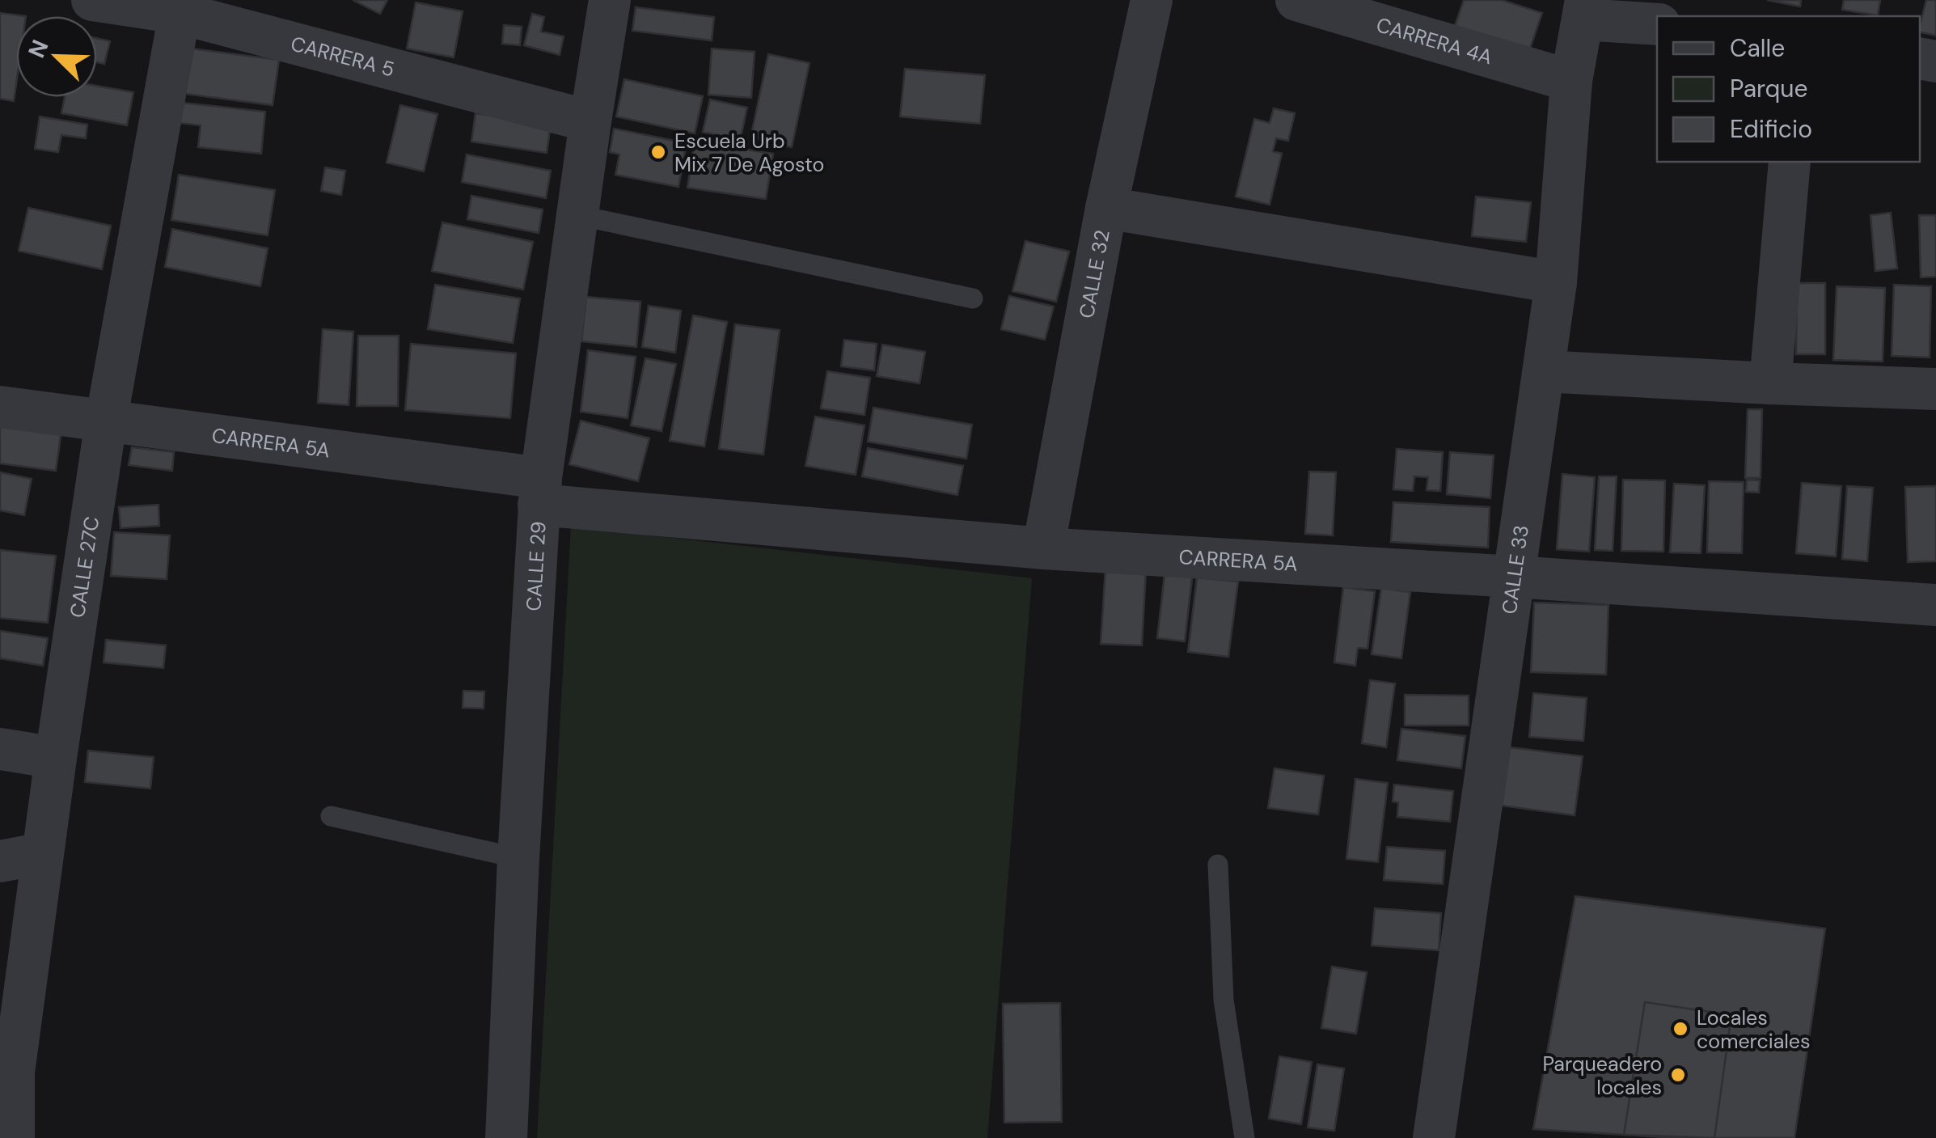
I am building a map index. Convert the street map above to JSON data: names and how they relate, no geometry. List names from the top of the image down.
{
  "streets": {
    "street": [
      "CARRERA 4A",
      "CARRERA 5",
      "CALLE 32",
      "CARRERA 5A",
      "CALLE 27C",
      "CALLE 29",
      "CALLE 33"
    ]
  },
  "crossings": [
    ["CARRERA 4A", "CALLE 33"],
    ["CARRERA 5", "CALLE 27C"],
    ["CARRERA 5", "CALLE 29"],
    ["CALLE 32", "CARRERA 5A"],
    ["CARRERA 5A", "CALLE 27C"],
    ["CARRERA 5A", "CALLE 29"],
    ["CARRERA 5A", "CALLE 33"]
  ],
  "places": ["Escuela Urb Mix 7 De Agosto", "Locales comerciales", "Parqueadero locales"],
  "legend": ["Calle", "Parque", "Edificio"],
  "north": "top left"
}
